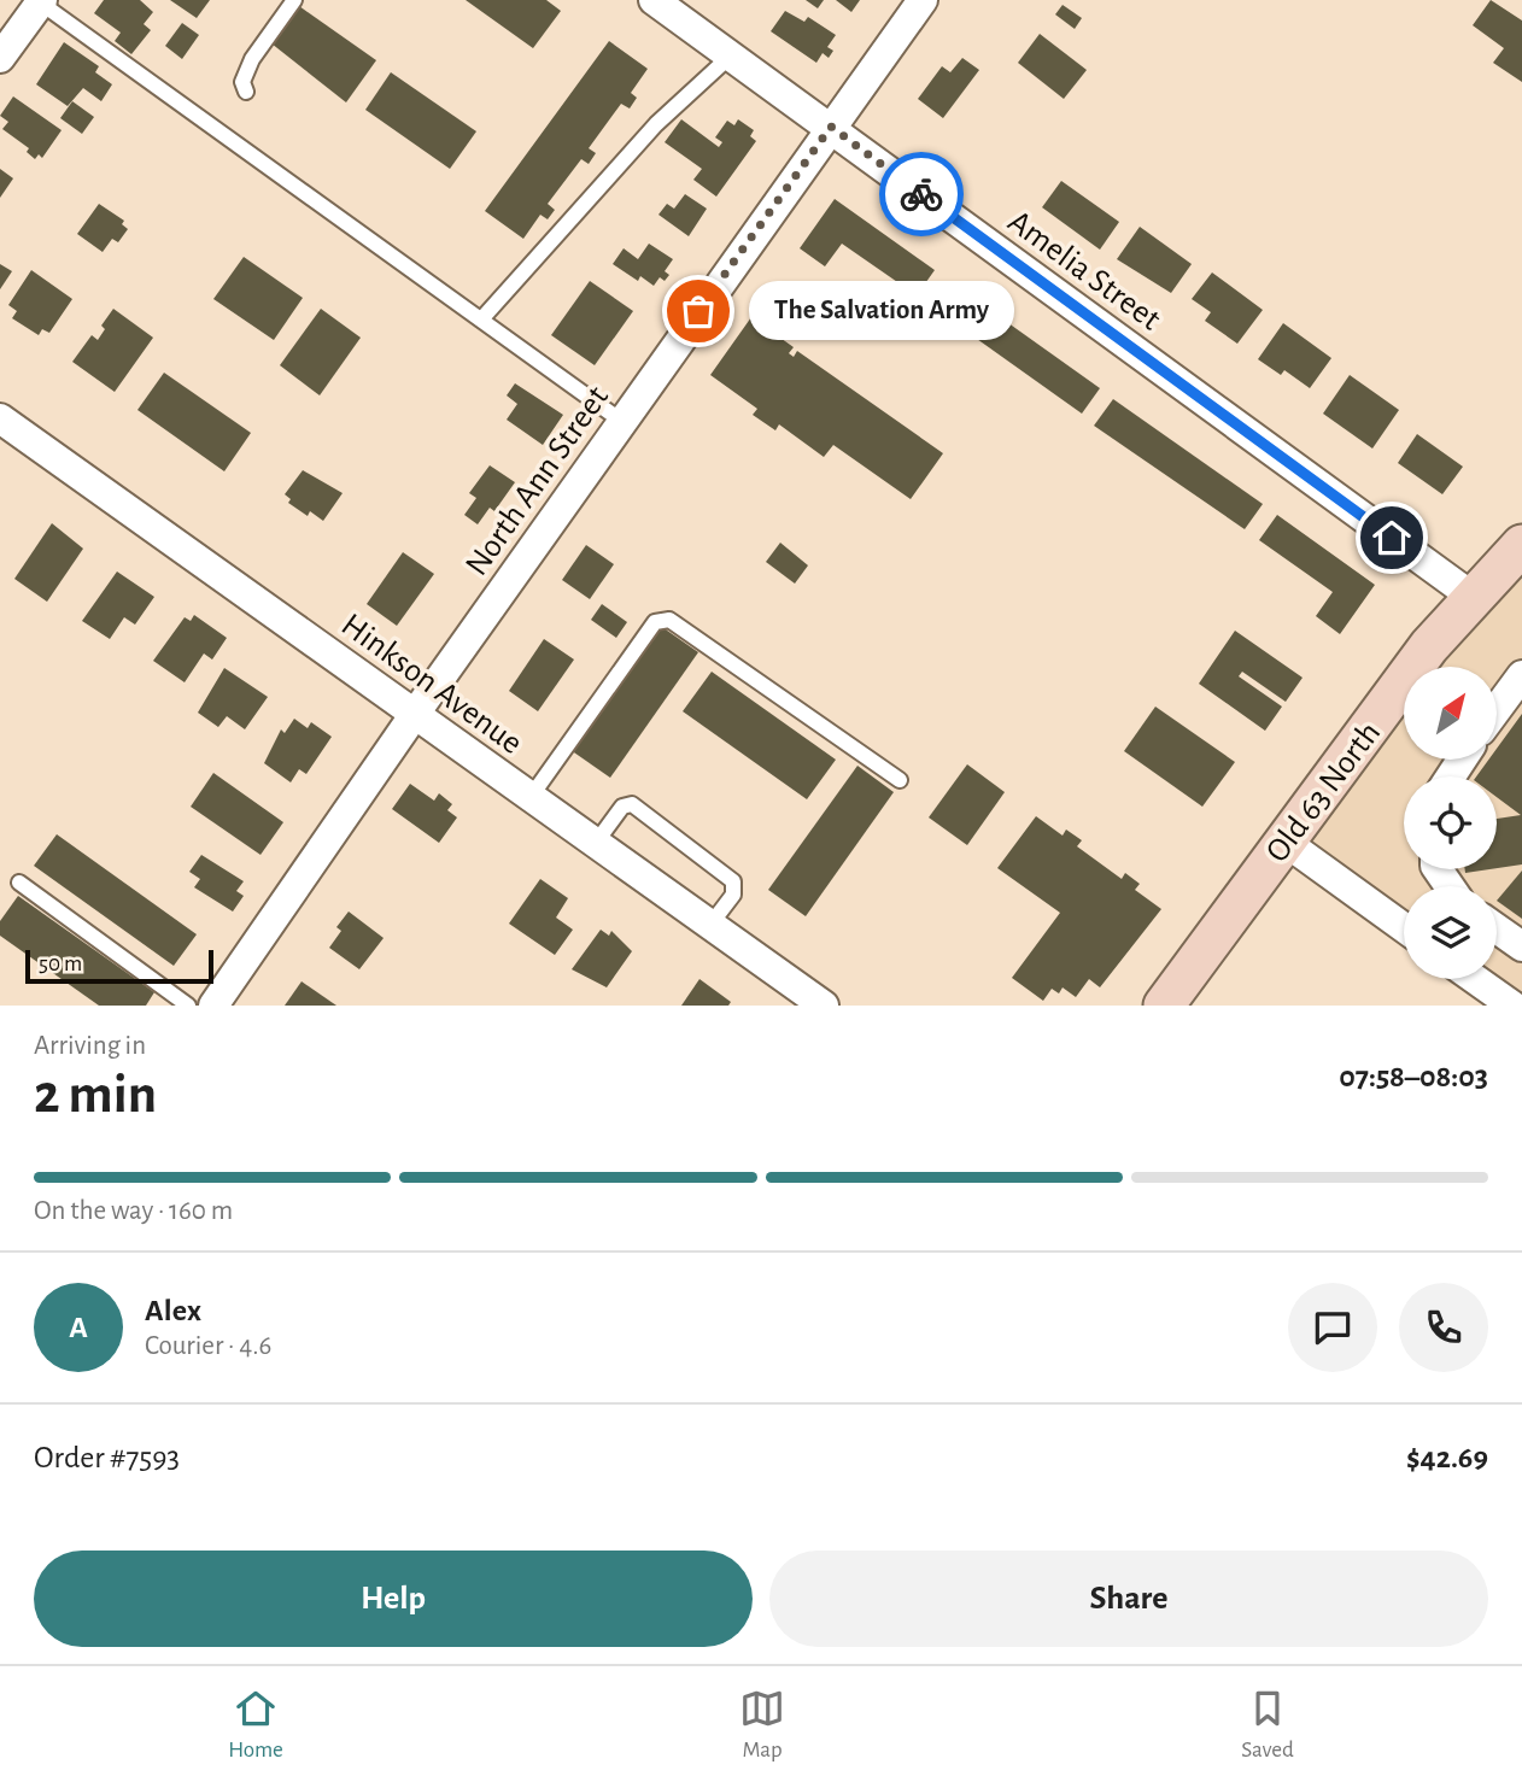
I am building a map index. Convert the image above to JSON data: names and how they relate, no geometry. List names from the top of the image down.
{
  "streets": {
    "main road": ["Old 63 North"],
    "street": ["Amelia Street", "North Ann Street", "Hinkson Avenue"]
  },
  "crossings": [
    ["Amelia Street", "North Ann Street"],
    ["Amelia Street", "Old 63 North"],
    ["North Ann Street", "Hinkson Avenue"]
  ],
  "places": ["The Salvation Army"],
  "scale_bar": "50 m",
  "north": "top right",
  "page": {
    "bubble": "The Salvation Army",
    "scale": "50 m",
    "heading": ["2 min", "Arriving in", "07:58–08:03"],
    "panel": [
      "Alex",
      "Courier · 4.6",
      "Order #7593",
      "$42.69"
    ],
    "bar": "On the way · 160 m",
    "round": "A",
    "buttons": ["Help", "Share"],
    "tabs": ["Home", "Map", "Saved"]
  }
}
